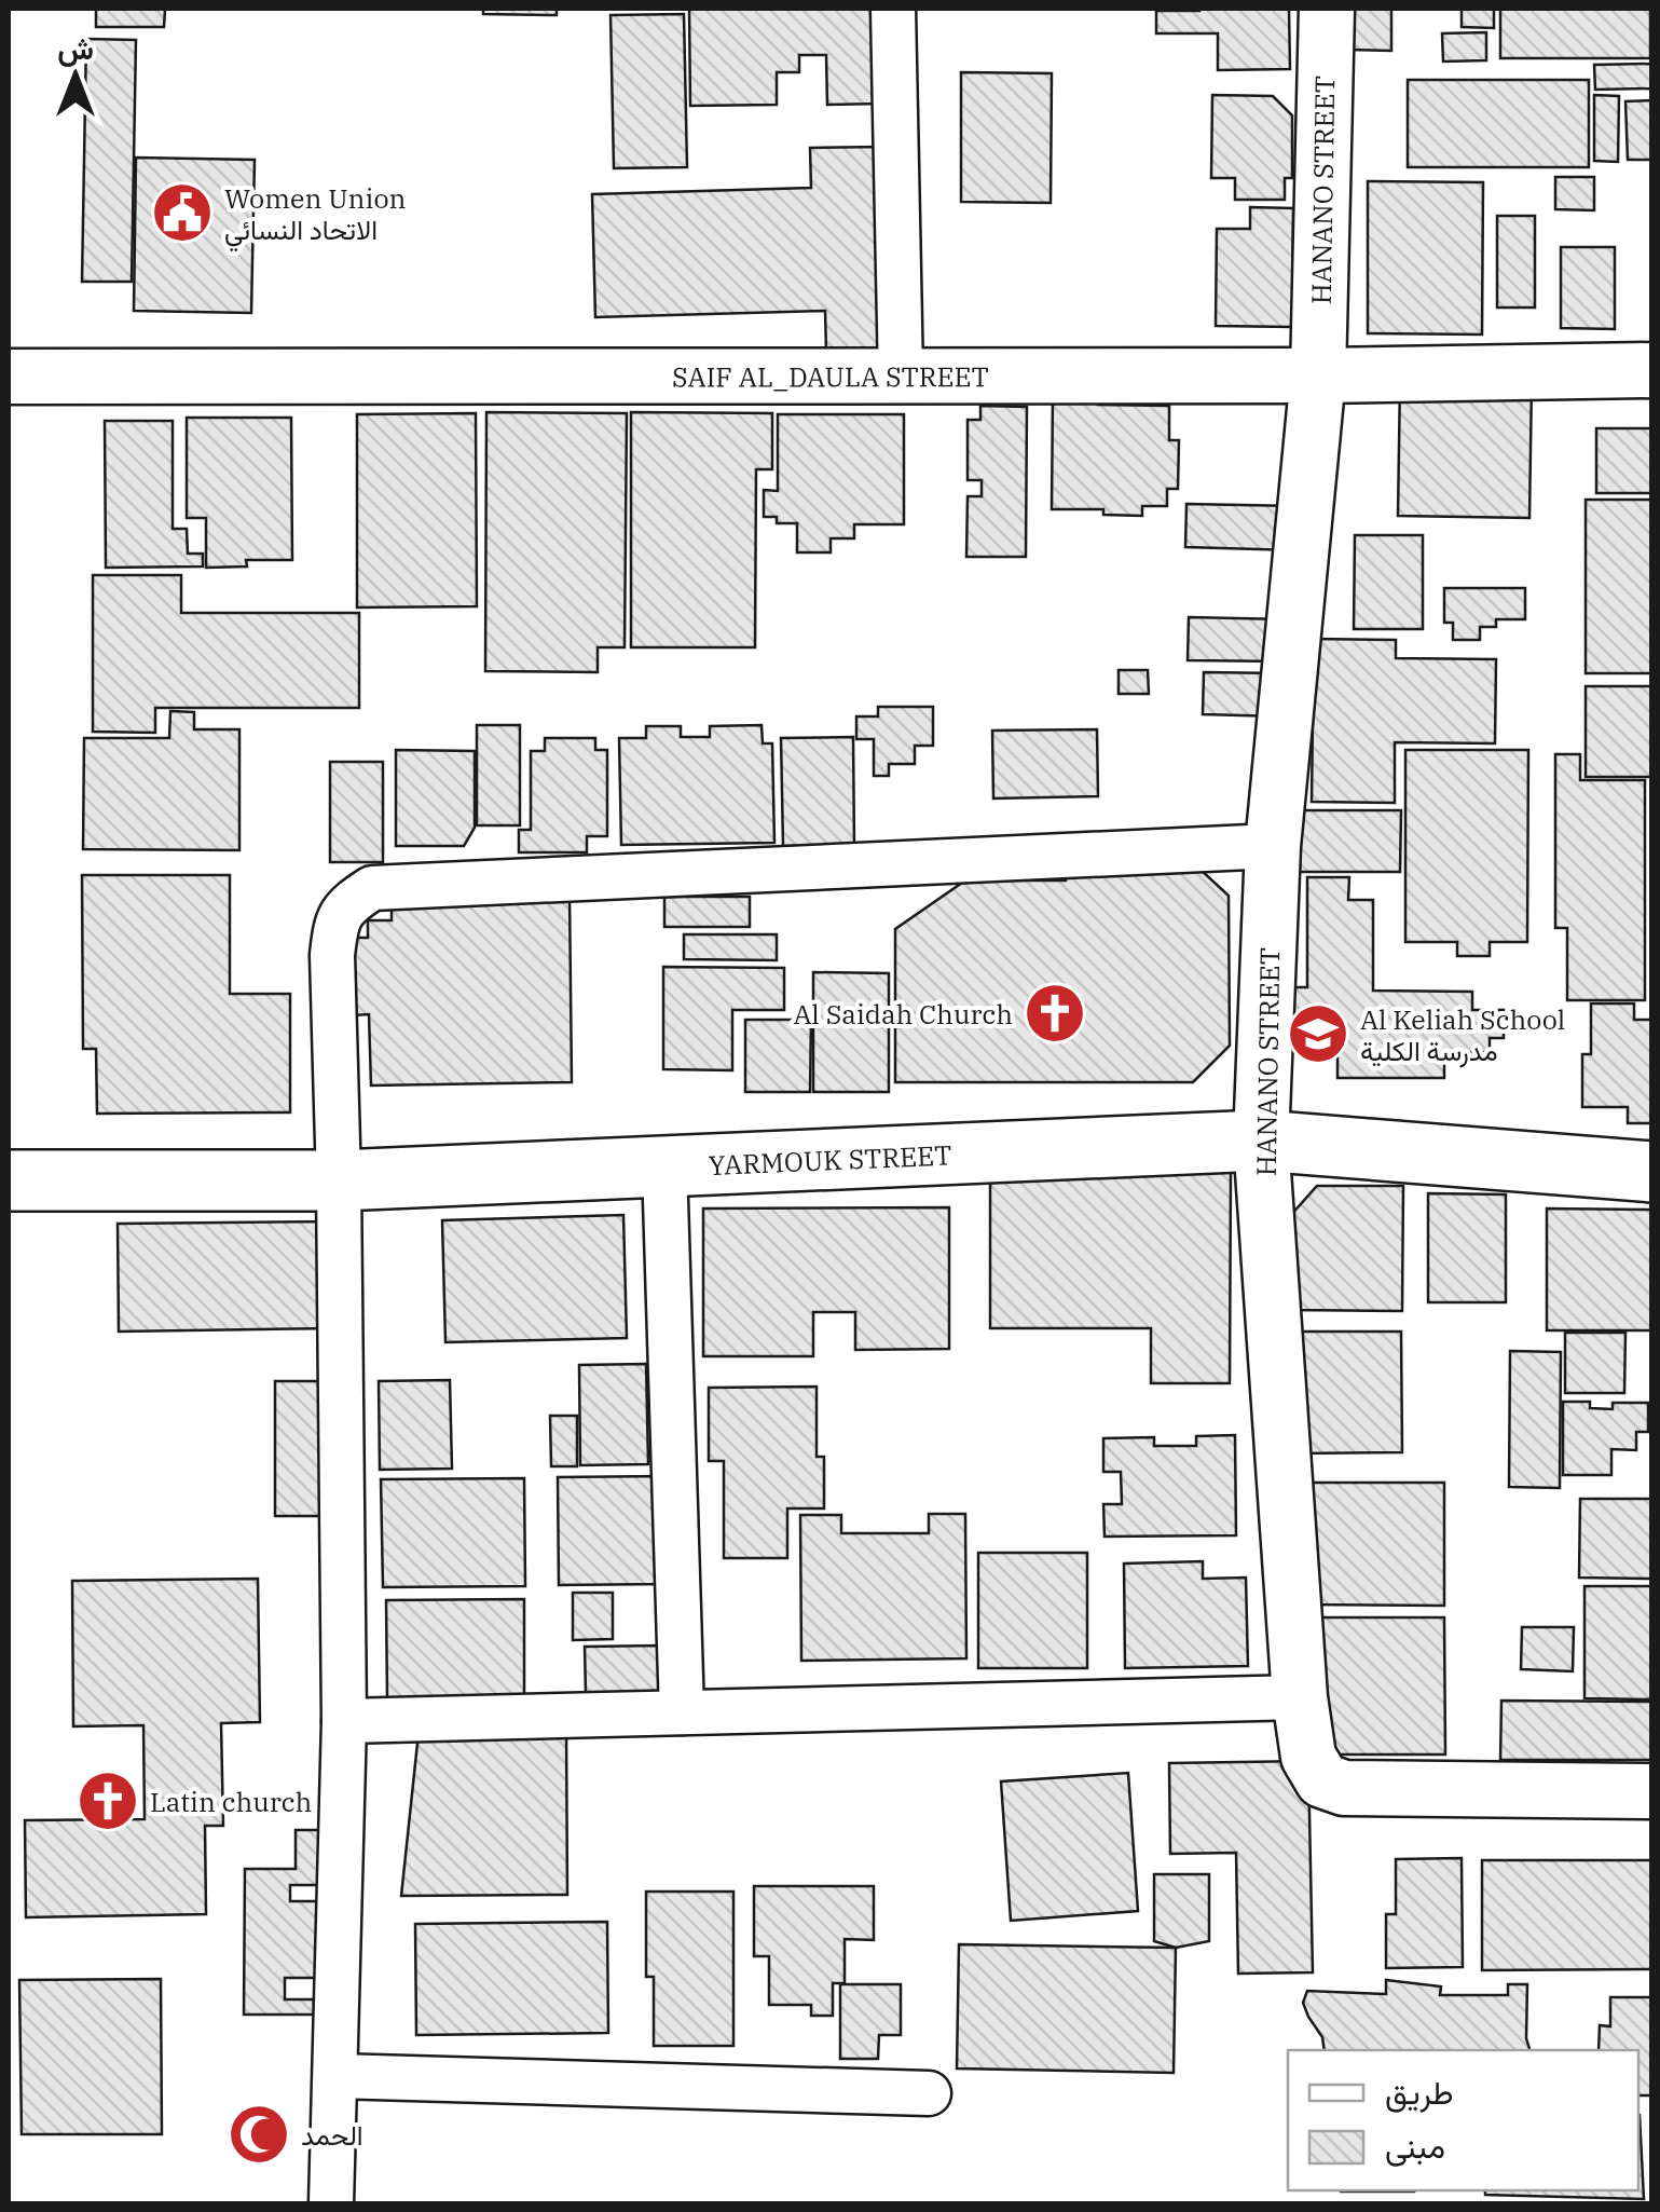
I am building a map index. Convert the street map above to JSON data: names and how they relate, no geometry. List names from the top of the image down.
{
  "streets": {
    "main road": ["YARMOUK STREET"],
    "street": ["HANANO STREET", "SAIF AL_DAULA STREET"]
  },
  "crossings": [
    ["HANANO STREET", "SAIF AL_DAULA STREET"],
    ["HANANO STREET", "YARMOUK STREET"]
  ],
  "places": {
    "public building": ["Women Union الاتحاد النسائي"],
    "church": ["Al Saidah Church", "Latin church"],
    "school or university": ["Al Keliah School مدرسة الكلية"],
    "mosque": ["الحمد"]
  },
  "legend": ["طريق", "مبنى"],
  "north": "top"
}
